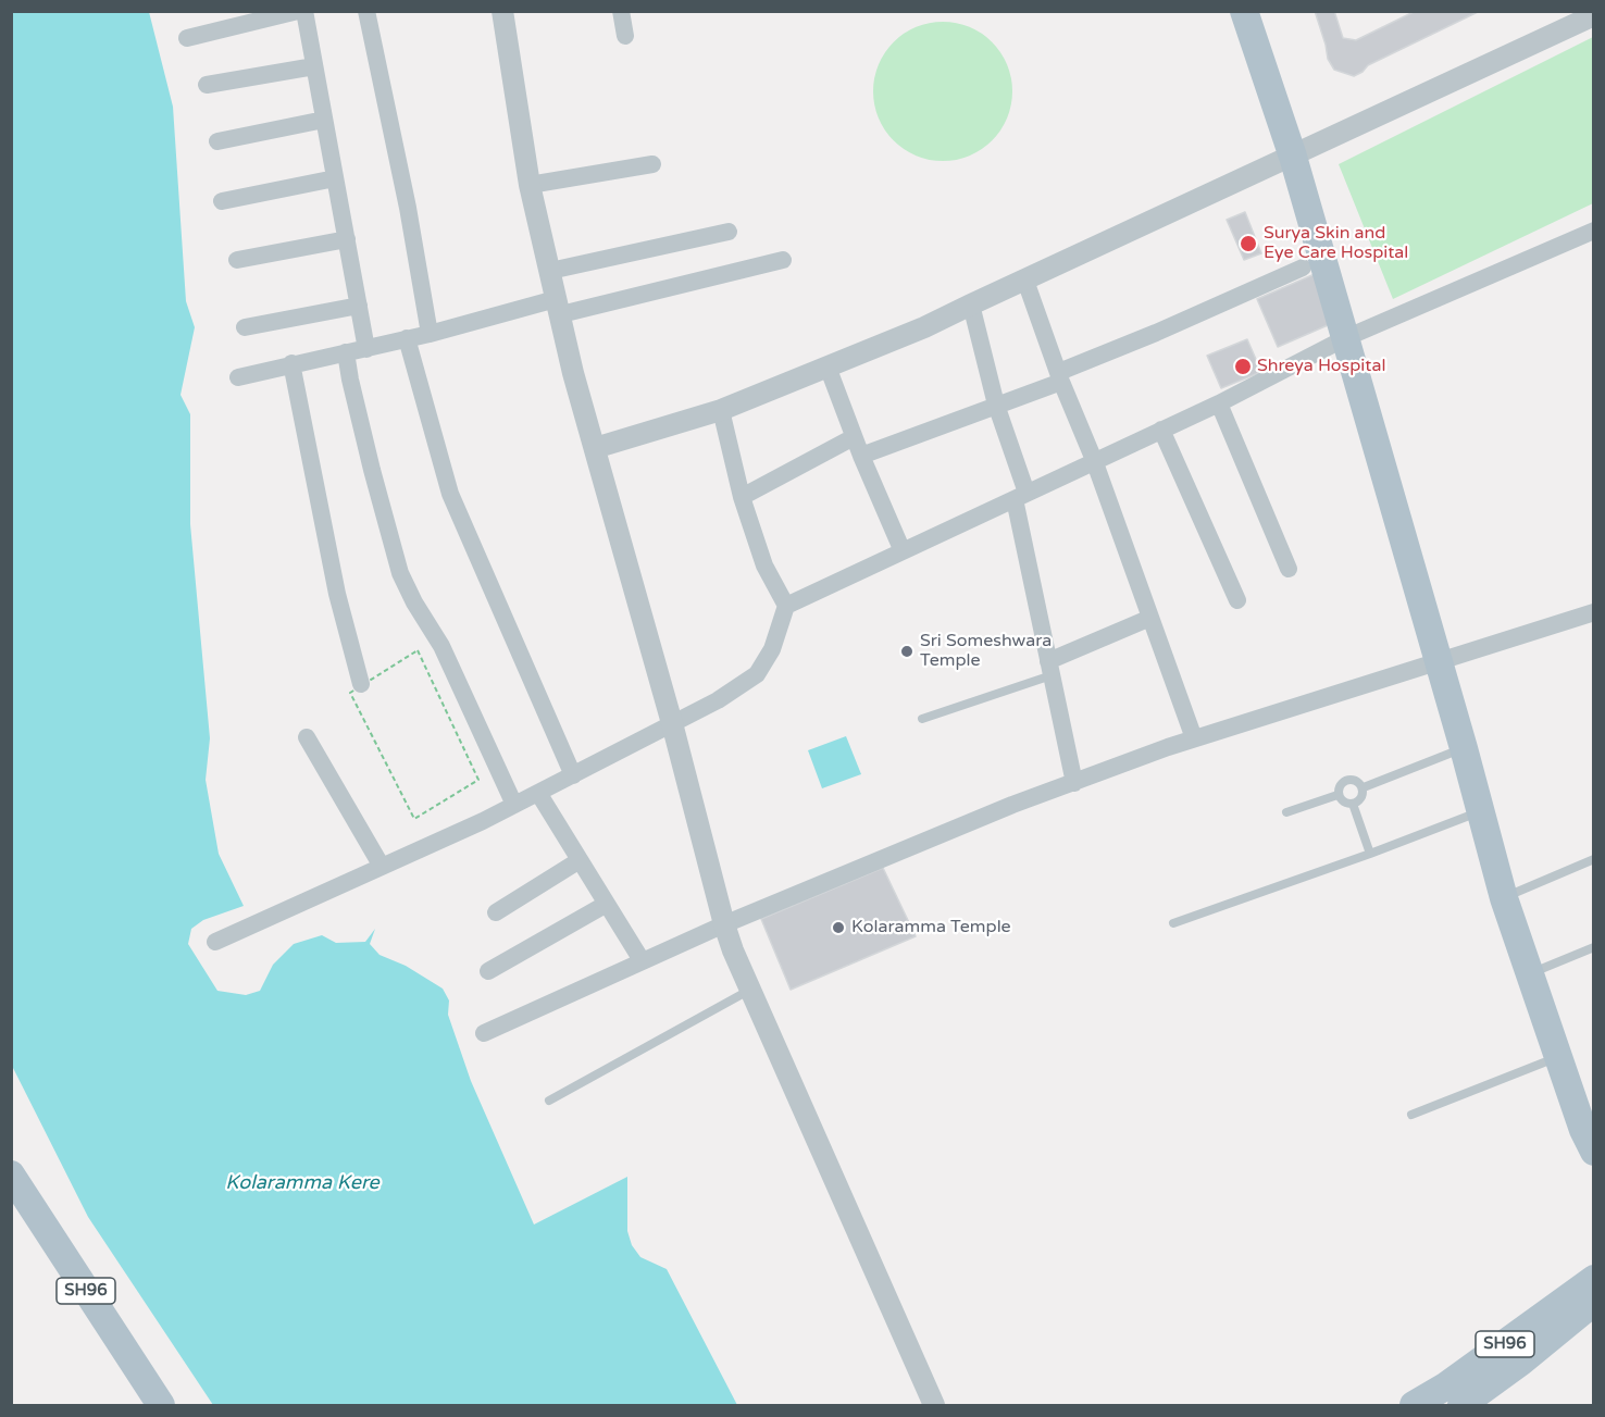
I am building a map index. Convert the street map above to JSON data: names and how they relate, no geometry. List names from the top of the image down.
{
  "streets": {
    "main road": ["SH96"]
  },
  "water": ["Kolaramma Kere"],
  "places": [
    "Surya Skin and Eye Care Hospital",
    "Shreya Hospital",
    "Sri Someshwara Temple",
    "Kolaramma Temple"
  ]
}
